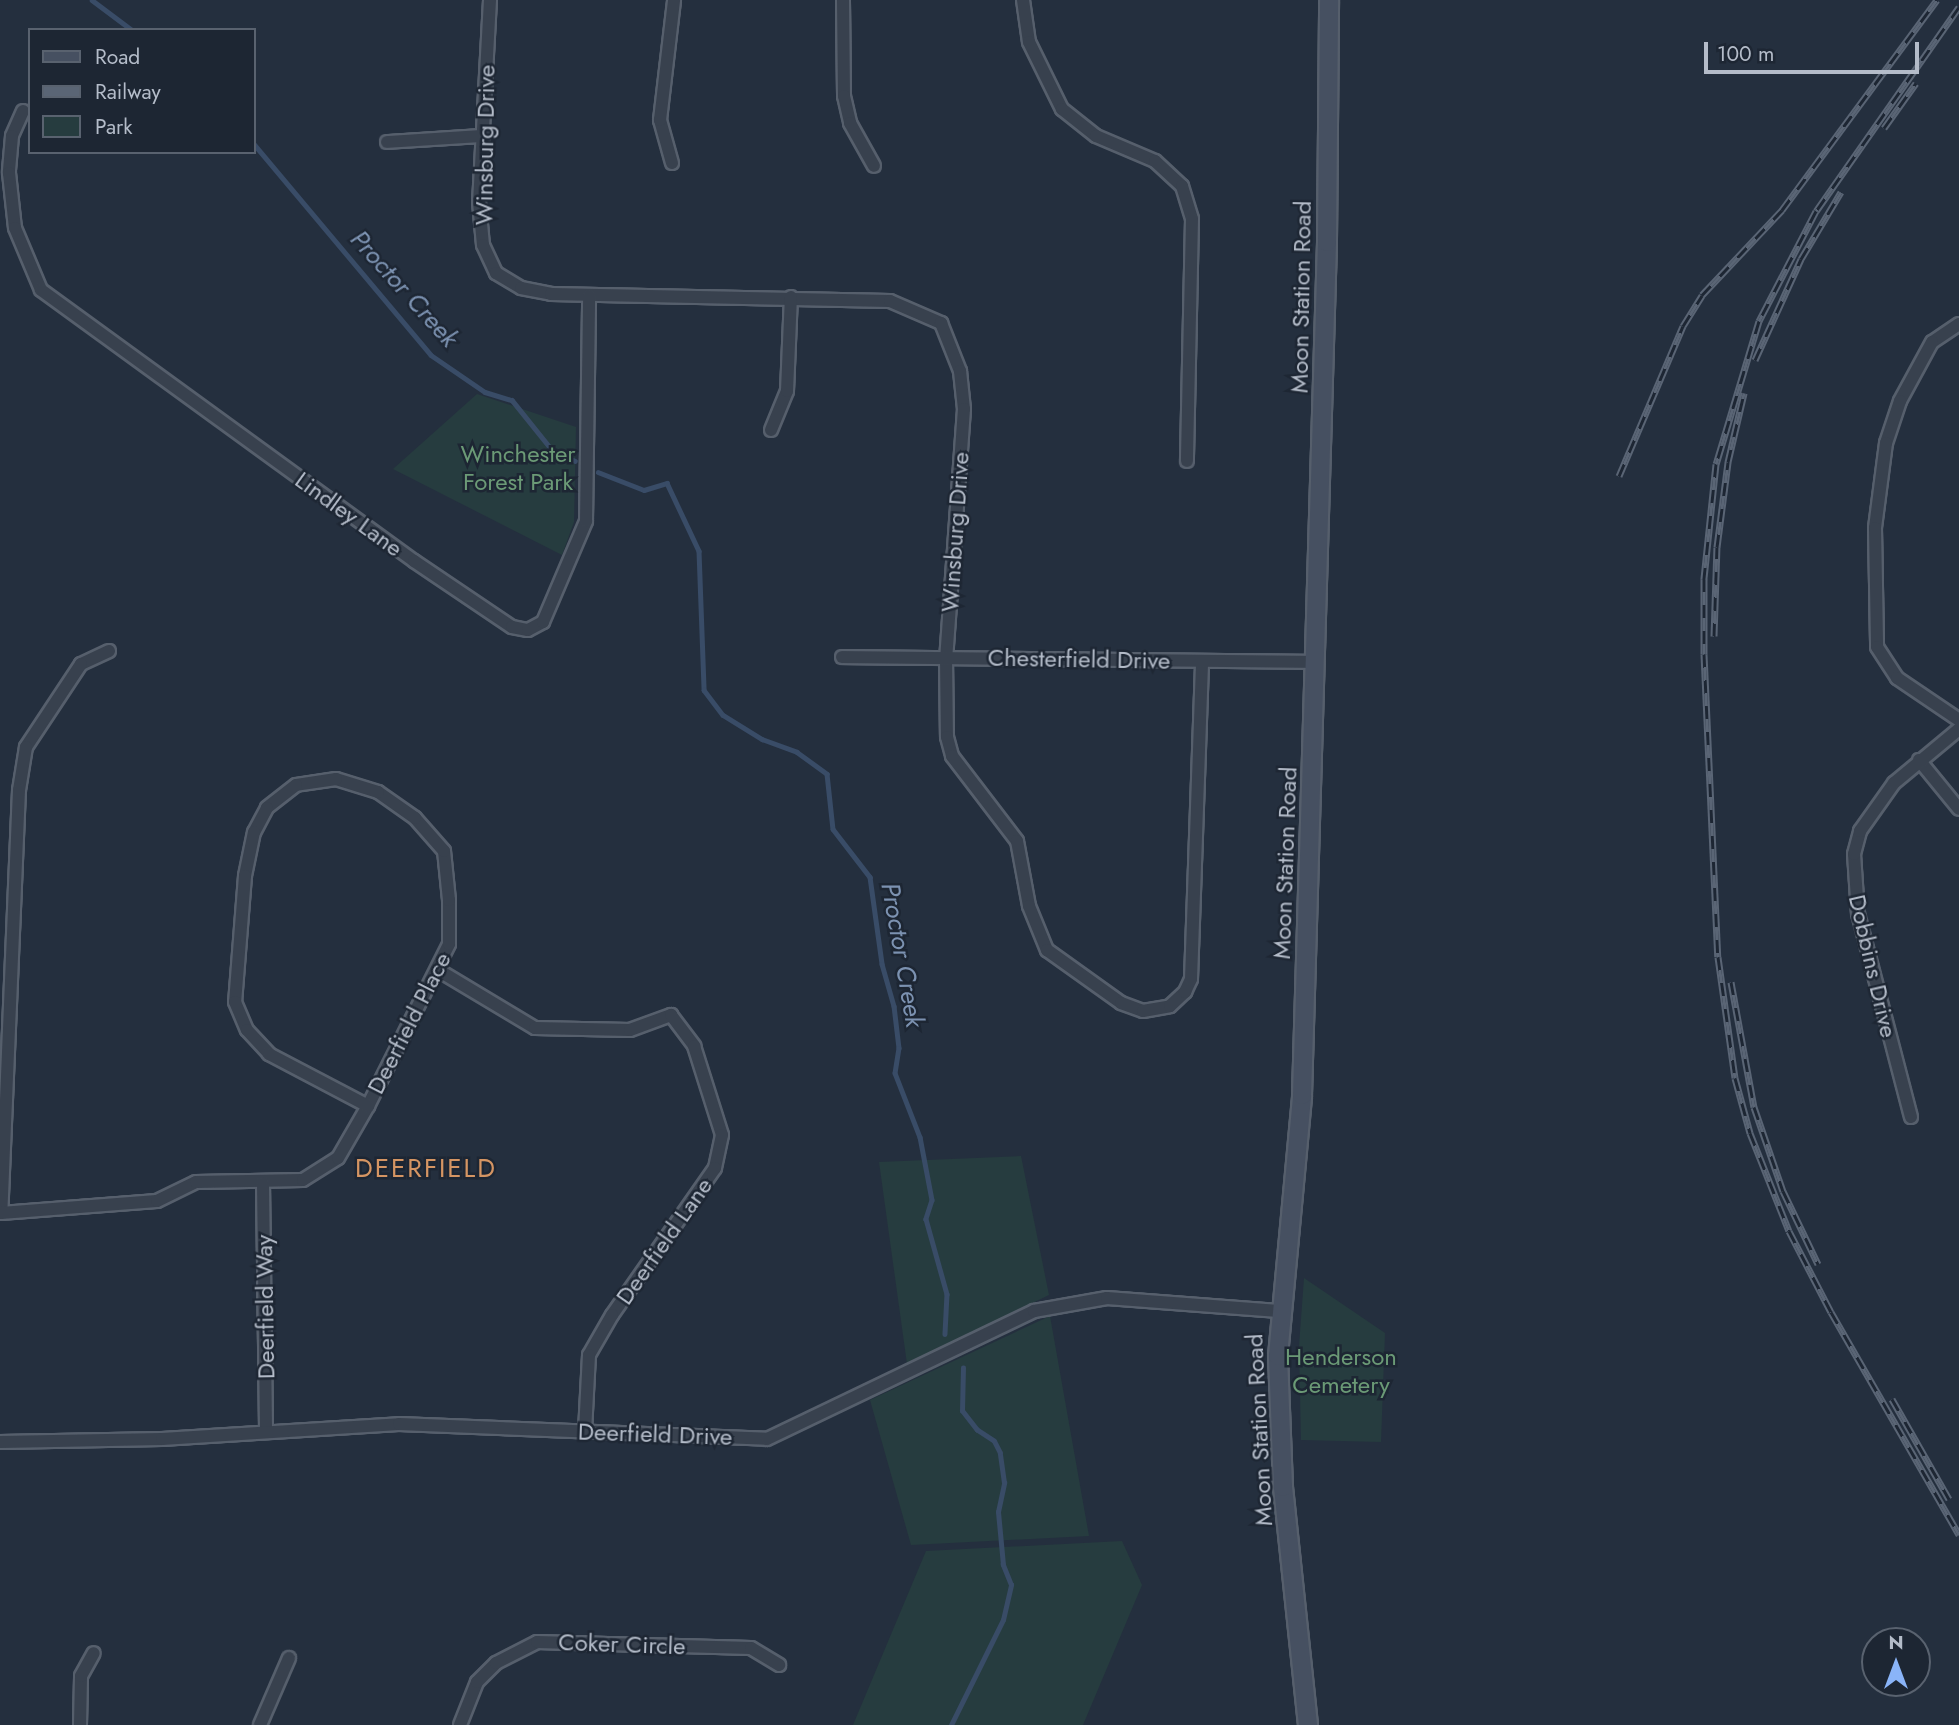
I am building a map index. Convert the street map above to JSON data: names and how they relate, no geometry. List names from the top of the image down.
{
  "streets": {
    "street": [
      "Winsburg Drive",
      "Moon Station Road",
      "Lindley Lane",
      "Chesterfield Drive",
      "Dobbins Drive",
      "Deerfield Place",
      "Deerfield Lane",
      "Deerfield Way",
      "Deerfield Drive",
      "Coker Circle"
    ]
  },
  "crossings": [
    ["Winsburg Drive", "Lindley Lane"],
    ["Winsburg Drive", "Chesterfield Drive"],
    ["Moon Station Road", "Chesterfield Drive"],
    ["Moon Station Road", "Deerfield Drive"],
    ["Deerfield Place", "Deerfield Lane"],
    ["Deerfield Place", "Deerfield Way"],
    ["Deerfield Lane", "Deerfield Drive"],
    ["Deerfield Way", "Deerfield Drive"]
  ],
  "districts": ["DEERFIELD"],
  "water": ["Proctor Creek"],
  "parks": ["Winchester Forest Park", "Henderson Cemetery"],
  "legend": ["Road", "Railway", "Park"],
  "scale_bar": "100 m",
  "north": "top"
}
